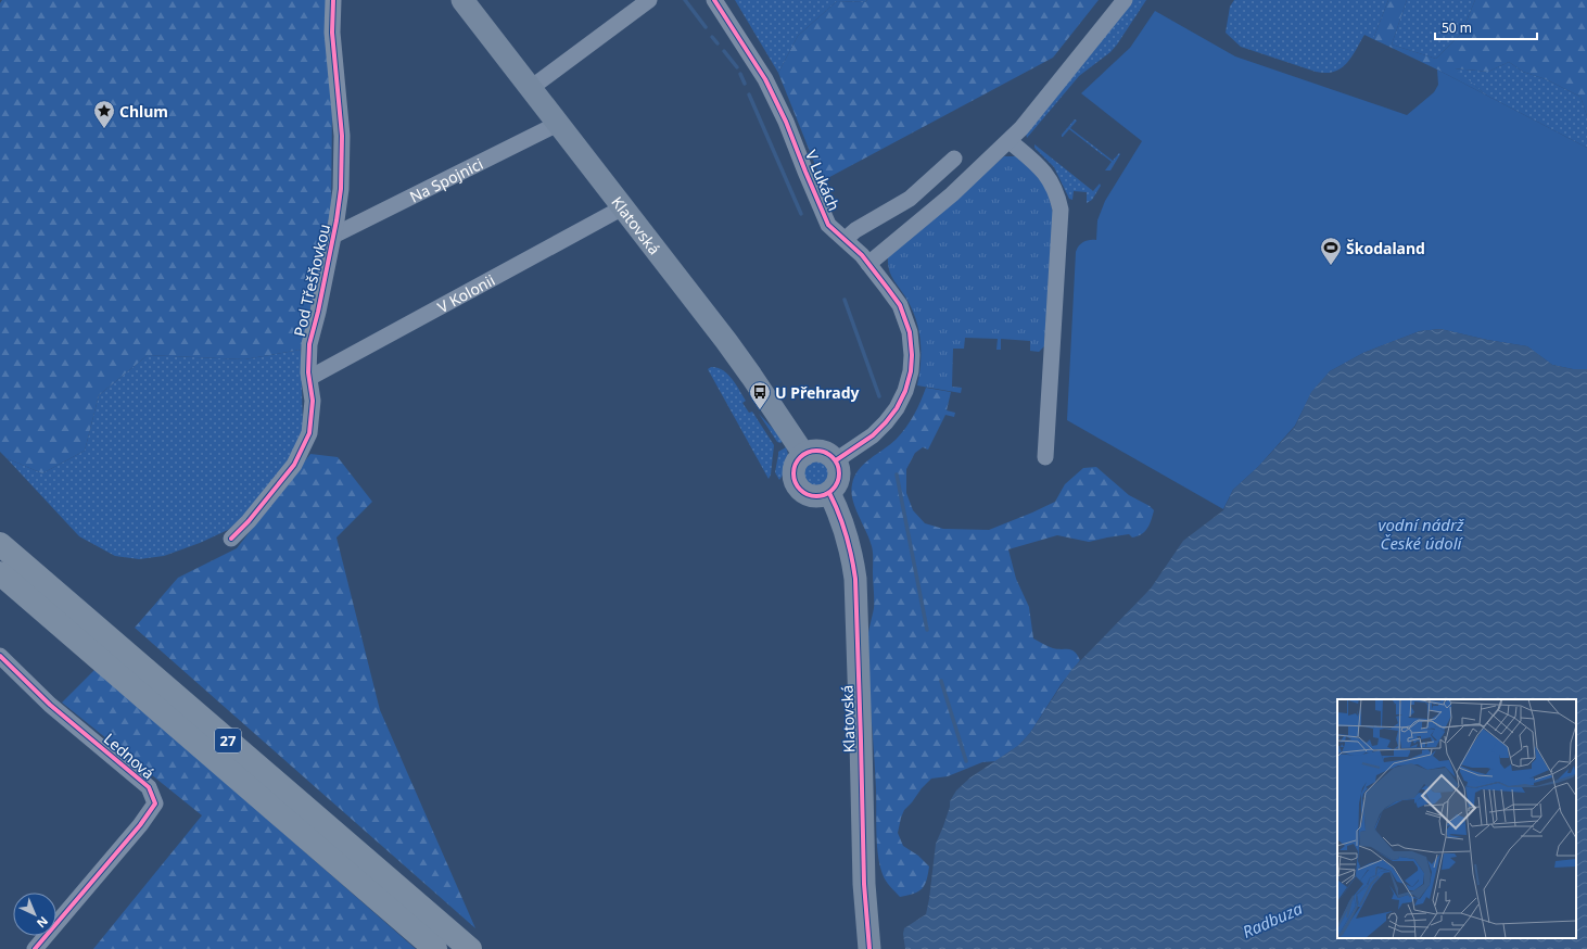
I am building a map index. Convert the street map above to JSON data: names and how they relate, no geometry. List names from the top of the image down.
{
  "streets": {
    "highway": ["27"],
    "main road": ["Klatovská"],
    "street": [
      "Na Spojnici",
      "V Lukách",
      "Pod Třešňovkou",
      "V Kolonii",
      "Lednová"
    ]
  },
  "crossings": [
    ["Na Spojnici", "Klatovská"],
    ["Na Spojnici", "Pod Třešňovkou"],
    ["V Lukách", "Klatovská"],
    ["Klatovská", "V Kolonii"],
    ["Pod Třešňovkou", "V Kolonii"]
  ],
  "water": ["vodní nádrž České údolí", "Radbuza"],
  "places": {
    "place": ["Chlum"],
    "sports": ["Škodaland"],
    "bus stop": ["U Přehrady"]
  },
  "scale_bar": "50 m",
  "north": "bottom right"
}
